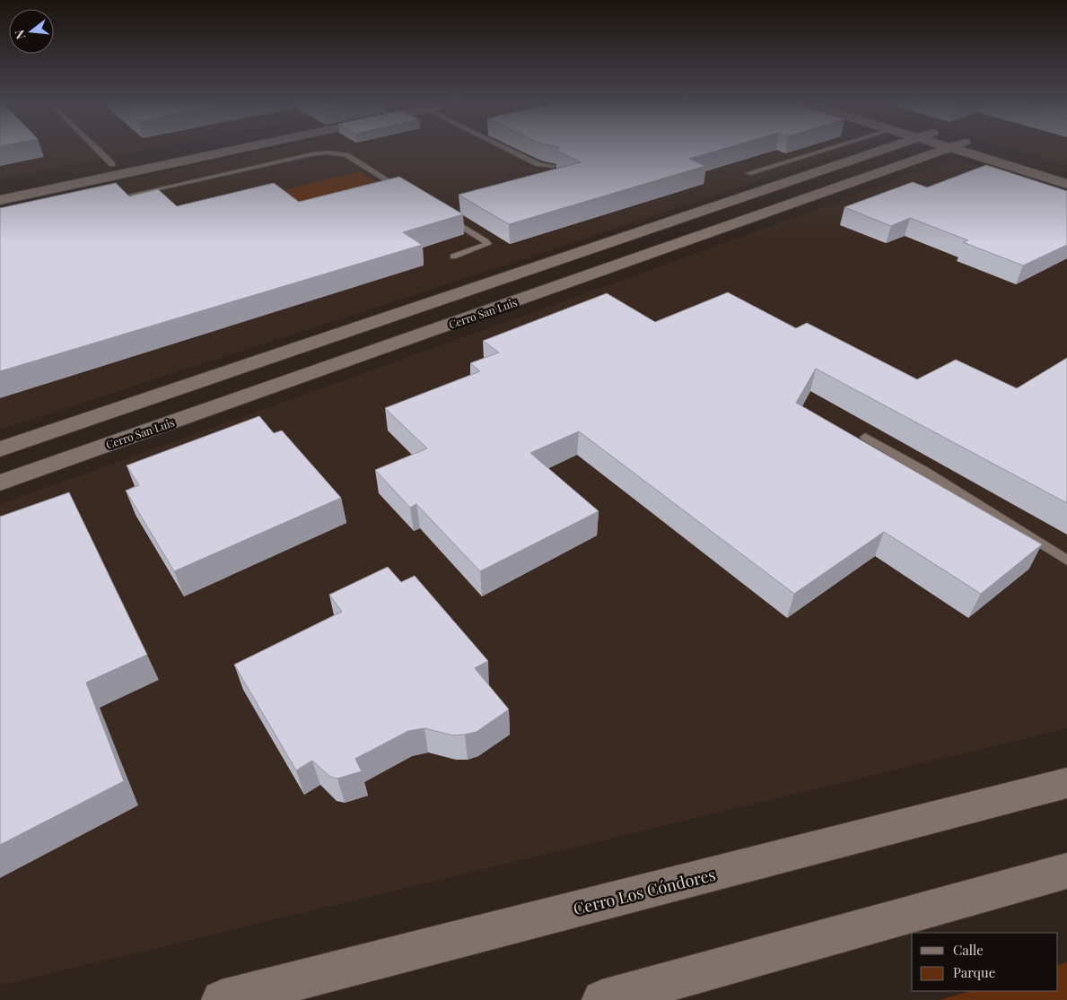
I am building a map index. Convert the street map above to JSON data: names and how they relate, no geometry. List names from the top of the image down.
{
  "streets": {
    "street": ["Cerro San Luis", "Cerro Los Cóndores"]
  },
  "legend": ["Calle", "Parque"],
  "north": "left"
}
